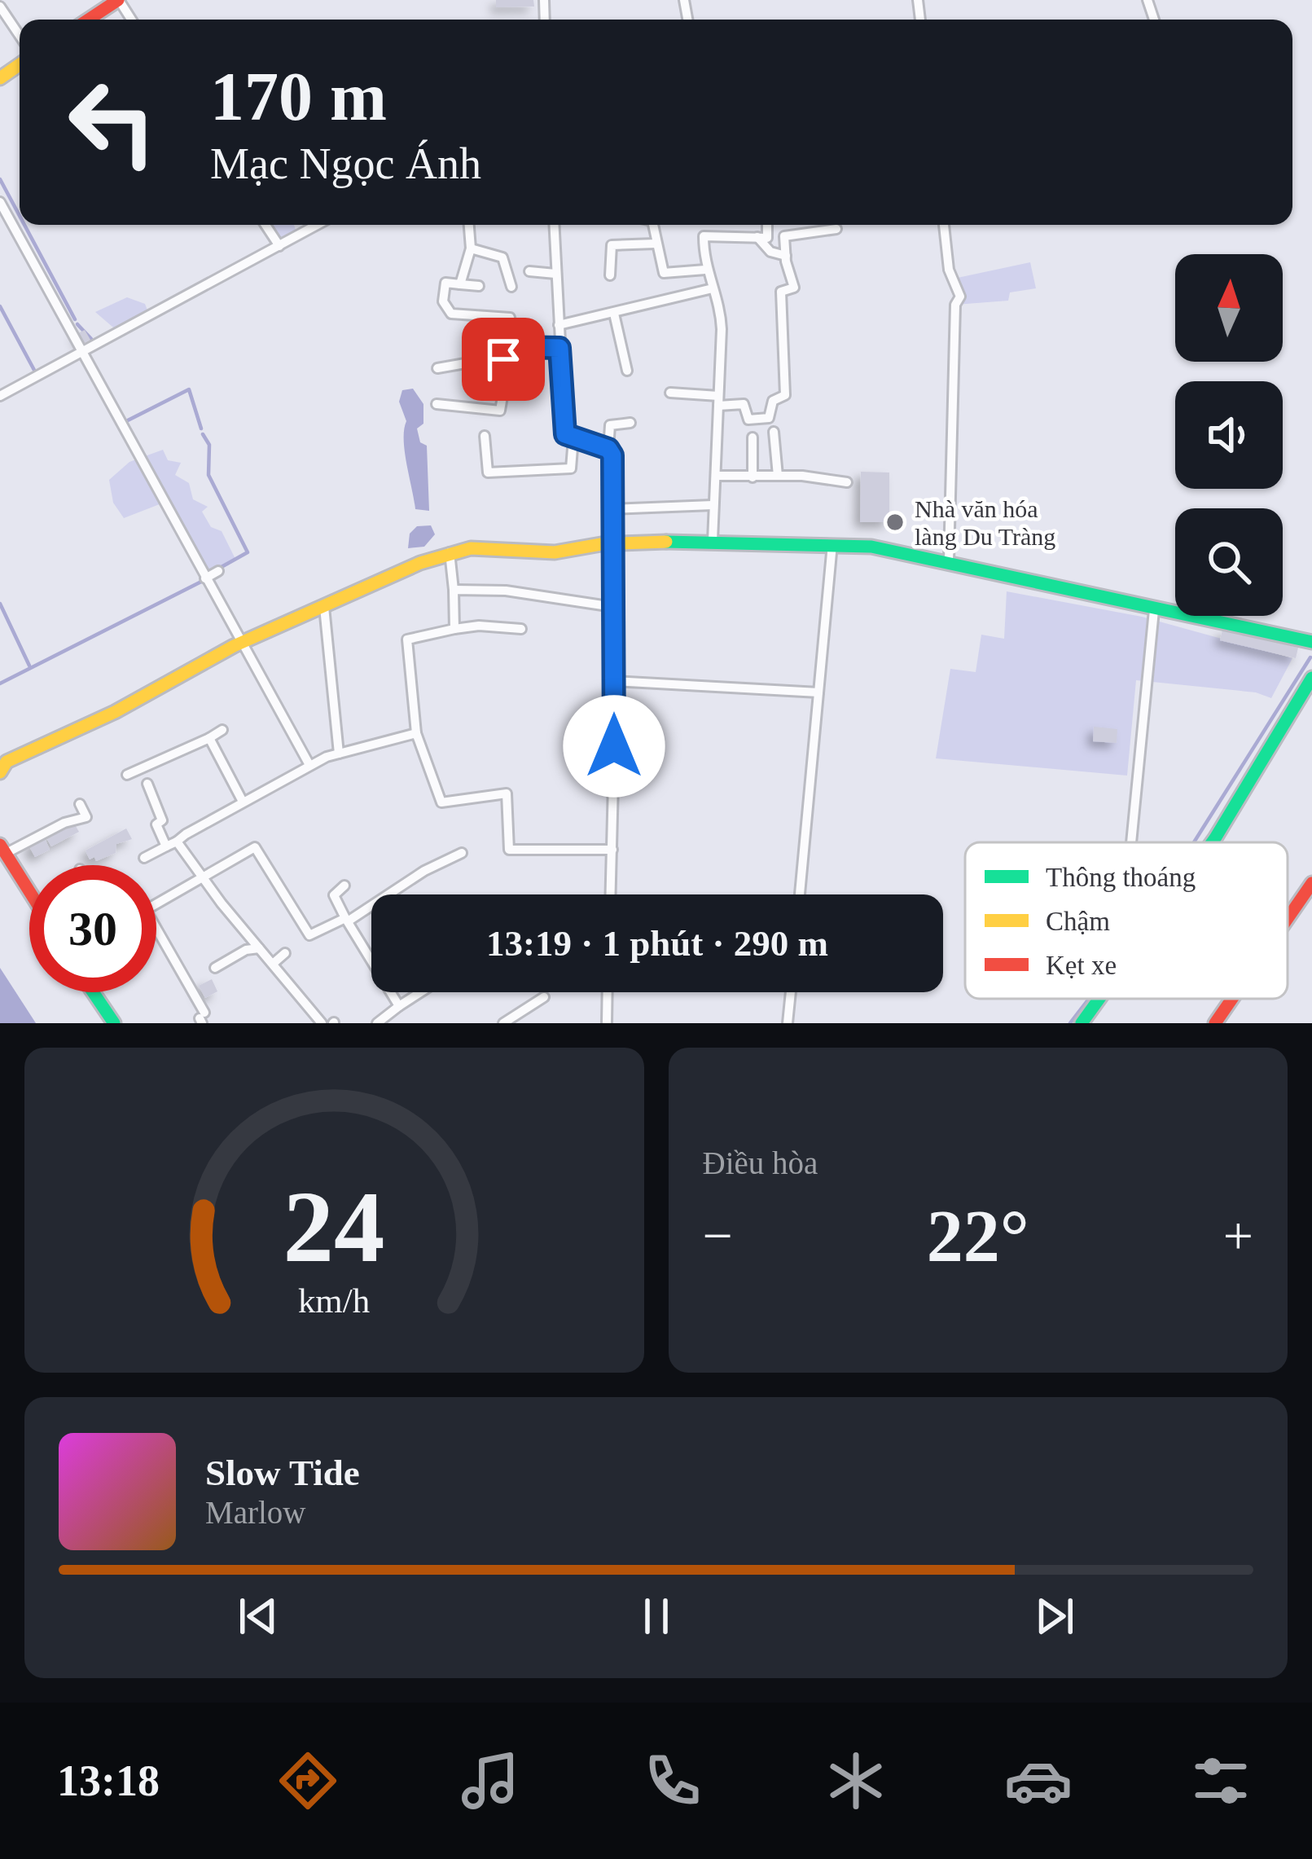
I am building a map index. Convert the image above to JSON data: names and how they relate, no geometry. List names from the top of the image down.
{
  "places": ["Nhà văn hóa làng Du Tràng"],
  "legend": ["Thông thoáng", "Chậm", "Kẹt xe"],
  "north": "top",
  "page": {
    "turn": ["170 m", "Mạc Ngọc Ánh"],
    "limit": "30",
    "trip": "13:19 · 1 phút · 290 m",
    "tile": "Điều hòa",
    "heat": ["−", "22°", "+"],
    "song": ["Slow Tide", "Marlow"],
    "tabs": "13:18",
    "gauge": ["24", "km/h"]
  }
}
